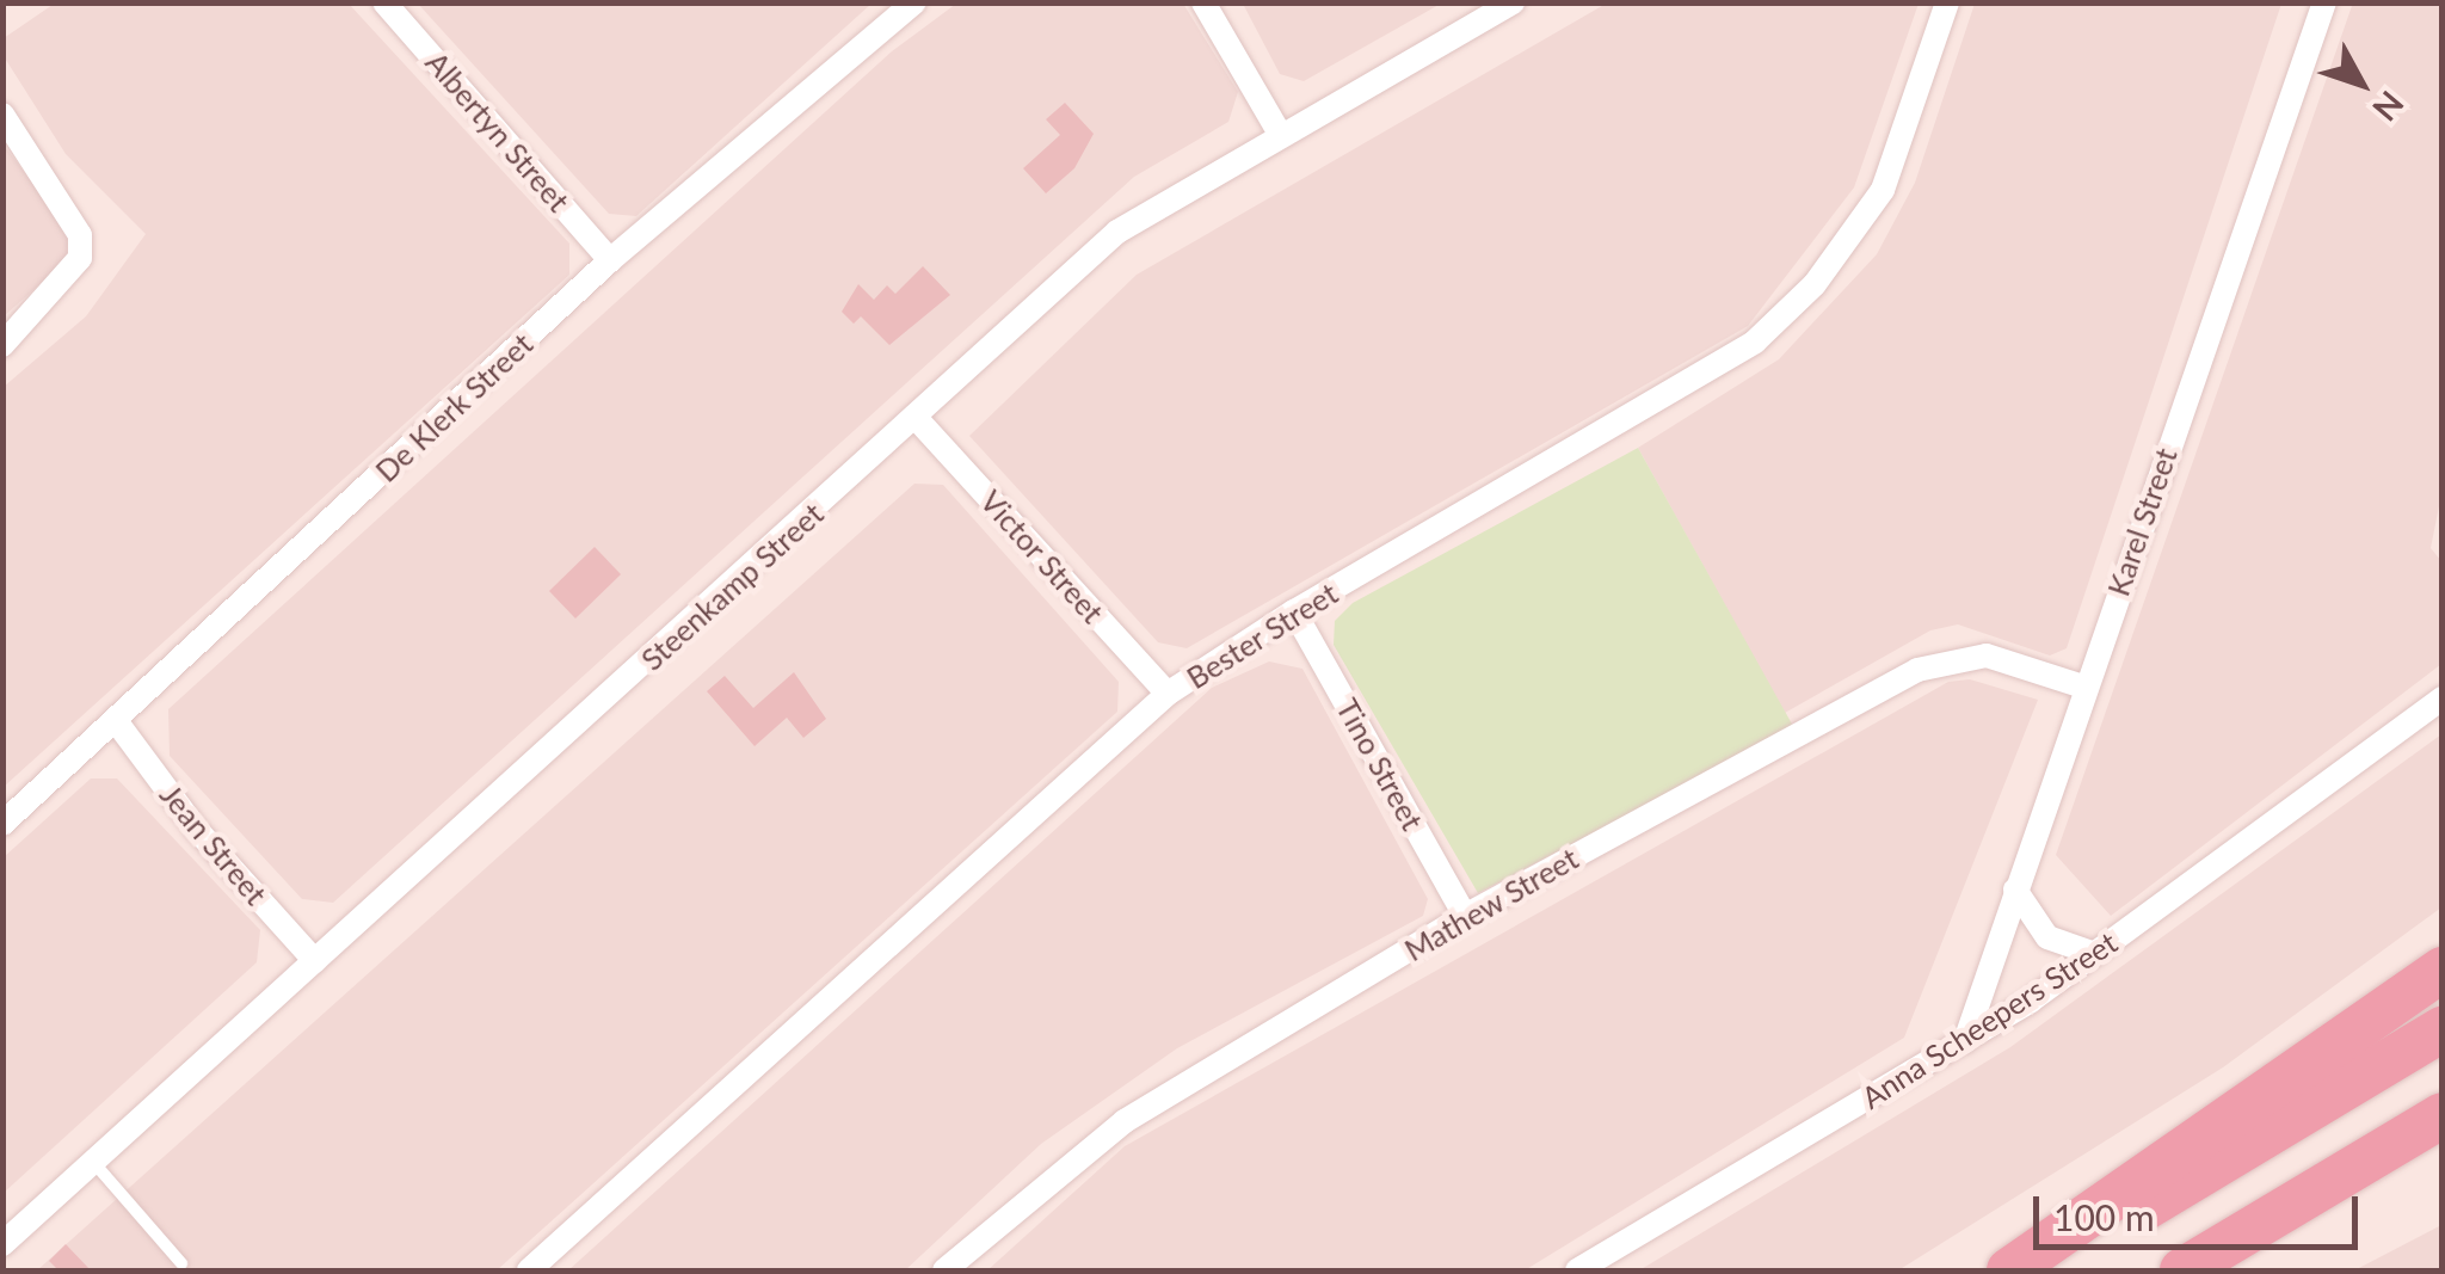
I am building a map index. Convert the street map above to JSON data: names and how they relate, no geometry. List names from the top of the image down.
{
  "streets": {
    "street": [
      "Albertyn Street",
      "De Klerk Street",
      "Karel Street",
      "Victor Street",
      "Steenkamp Street",
      "Bester Street",
      "Tino Street",
      "Jean Street",
      "Mathew Street",
      "Anna Scheepers Street"
    ]
  },
  "crossings": [
    ["Albertyn Street", "De Klerk Street"],
    ["De Klerk Street", "Jean Street"],
    ["Karel Street", "Mathew Street"],
    ["Karel Street", "Anna Scheepers Street"],
    ["Victor Street", "Steenkamp Street"],
    ["Victor Street", "Bester Street"],
    ["Steenkamp Street", "Jean Street"],
    ["Bester Street", "Tino Street"],
    ["Tino Street", "Mathew Street"]
  ],
  "scale_bar": "100 m",
  "north": "bottom right"
}
